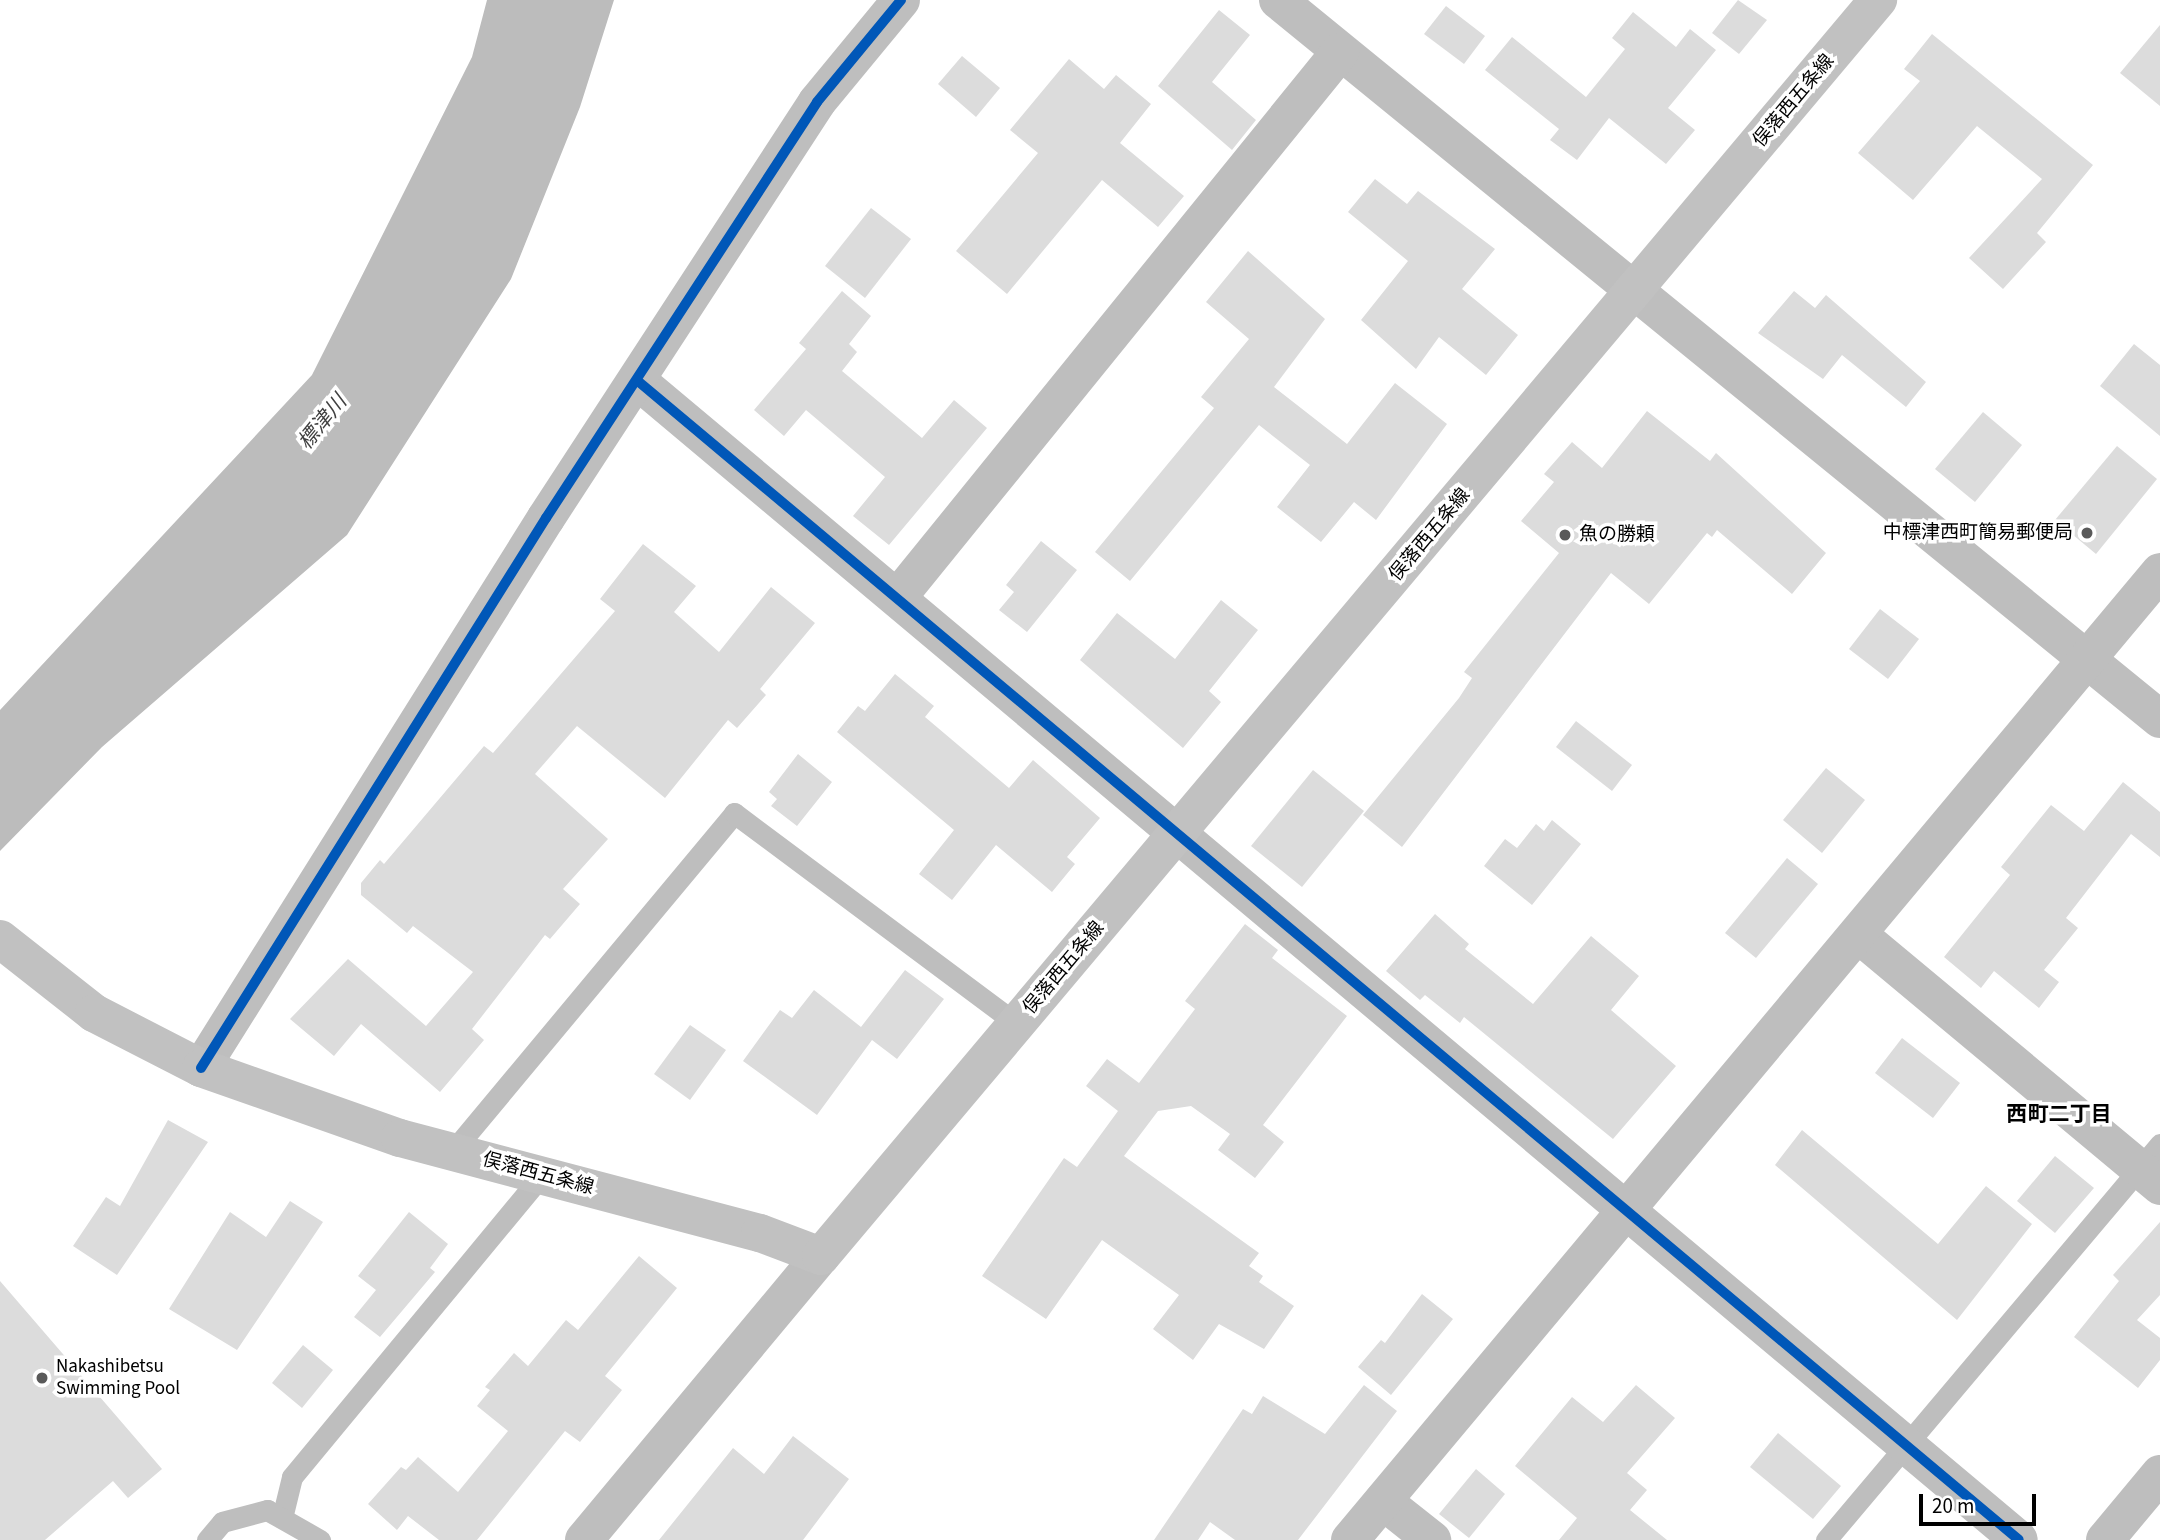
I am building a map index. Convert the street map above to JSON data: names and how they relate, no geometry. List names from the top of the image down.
{
  "streets": {
    "main road": ["俣落西五条線"]
  },
  "districts": ["西町二丁目"],
  "water": ["標津川"],
  "places": ["中標津西町簡易郵便局", "魚の勝頼", "Nakashibetsu Swimming Pool"],
  "scale_bar": "20 m"
}
